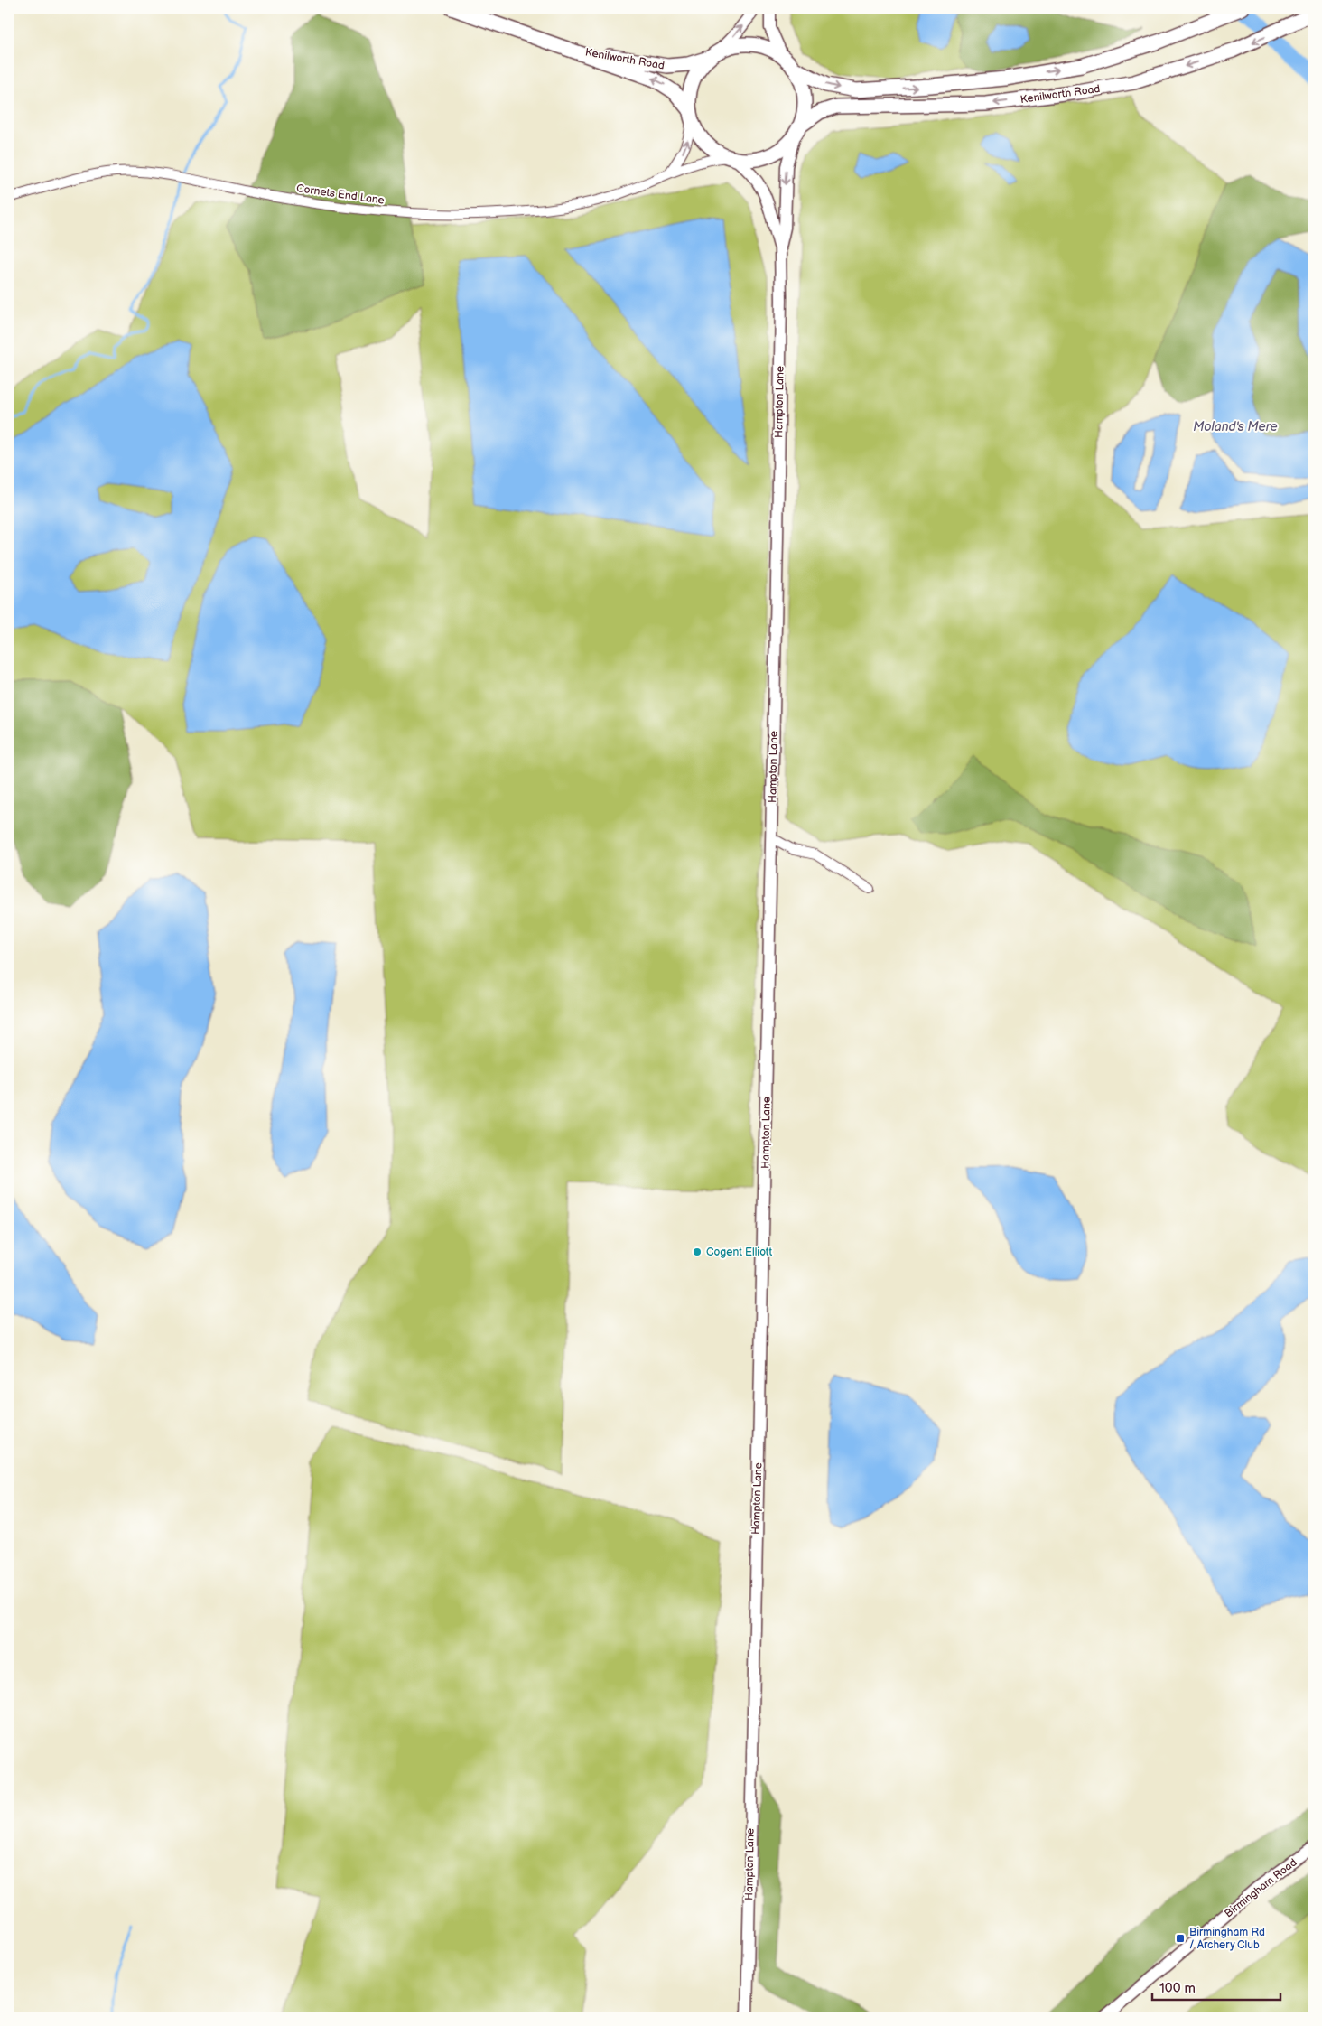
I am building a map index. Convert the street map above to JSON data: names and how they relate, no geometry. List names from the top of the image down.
{
  "streets": {
    "highway": ["Kenilworth Road"],
    "main road": ["Hampton Lane", "Birmingham Road"],
    "street": ["Cornets End Lane"]
  },
  "crossings": [
    ["Kenilworth Road", "Cornets End Lane"],
    ["Kenilworth Road", "Hampton Lane"],
    ["Cornets End Lane", "Hampton Lane"]
  ],
  "water": ["Moland's Mere"],
  "places": {
    "other": ["Cogent Elliott"],
    "transit": ["Birmingham Rd / Archery Club"]
  },
  "scale_bar": "100 m"
}
